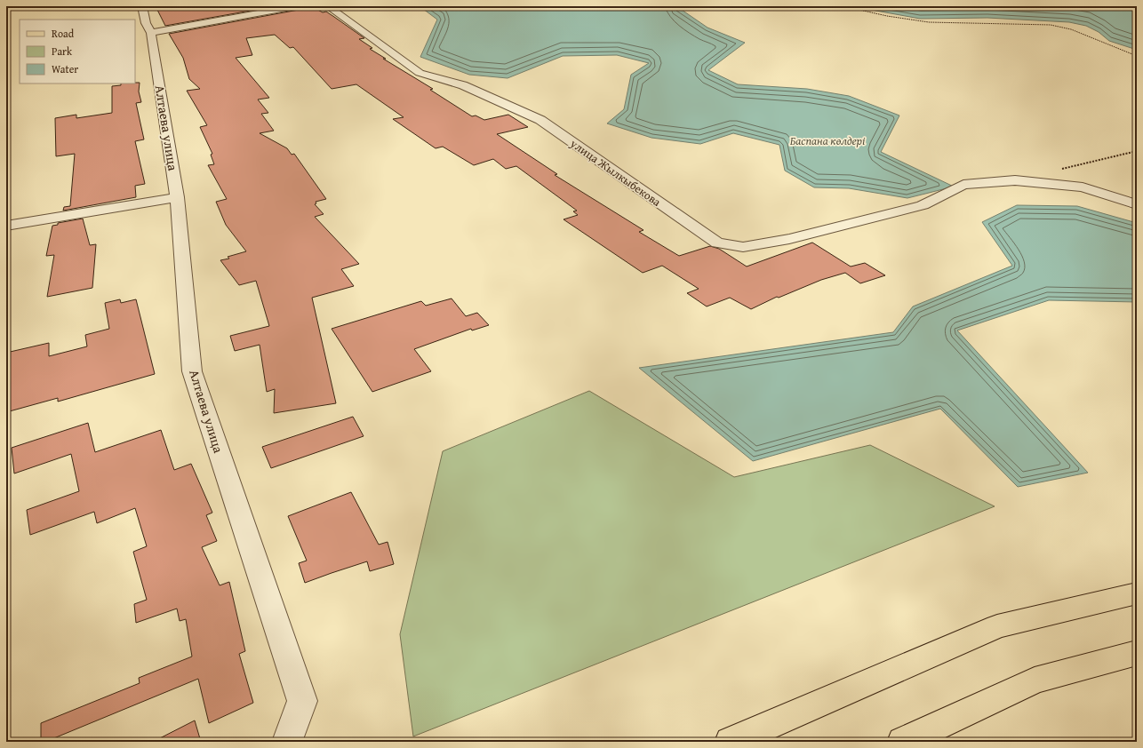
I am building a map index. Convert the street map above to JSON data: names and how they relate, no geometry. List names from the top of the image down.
{
  "streets": {
    "street": ["Алтаева улица", "улица Жылкыбекова"]
  },
  "water": ["Баспана көлдері"],
  "legend": ["Road", "Park", "Water"]
}
